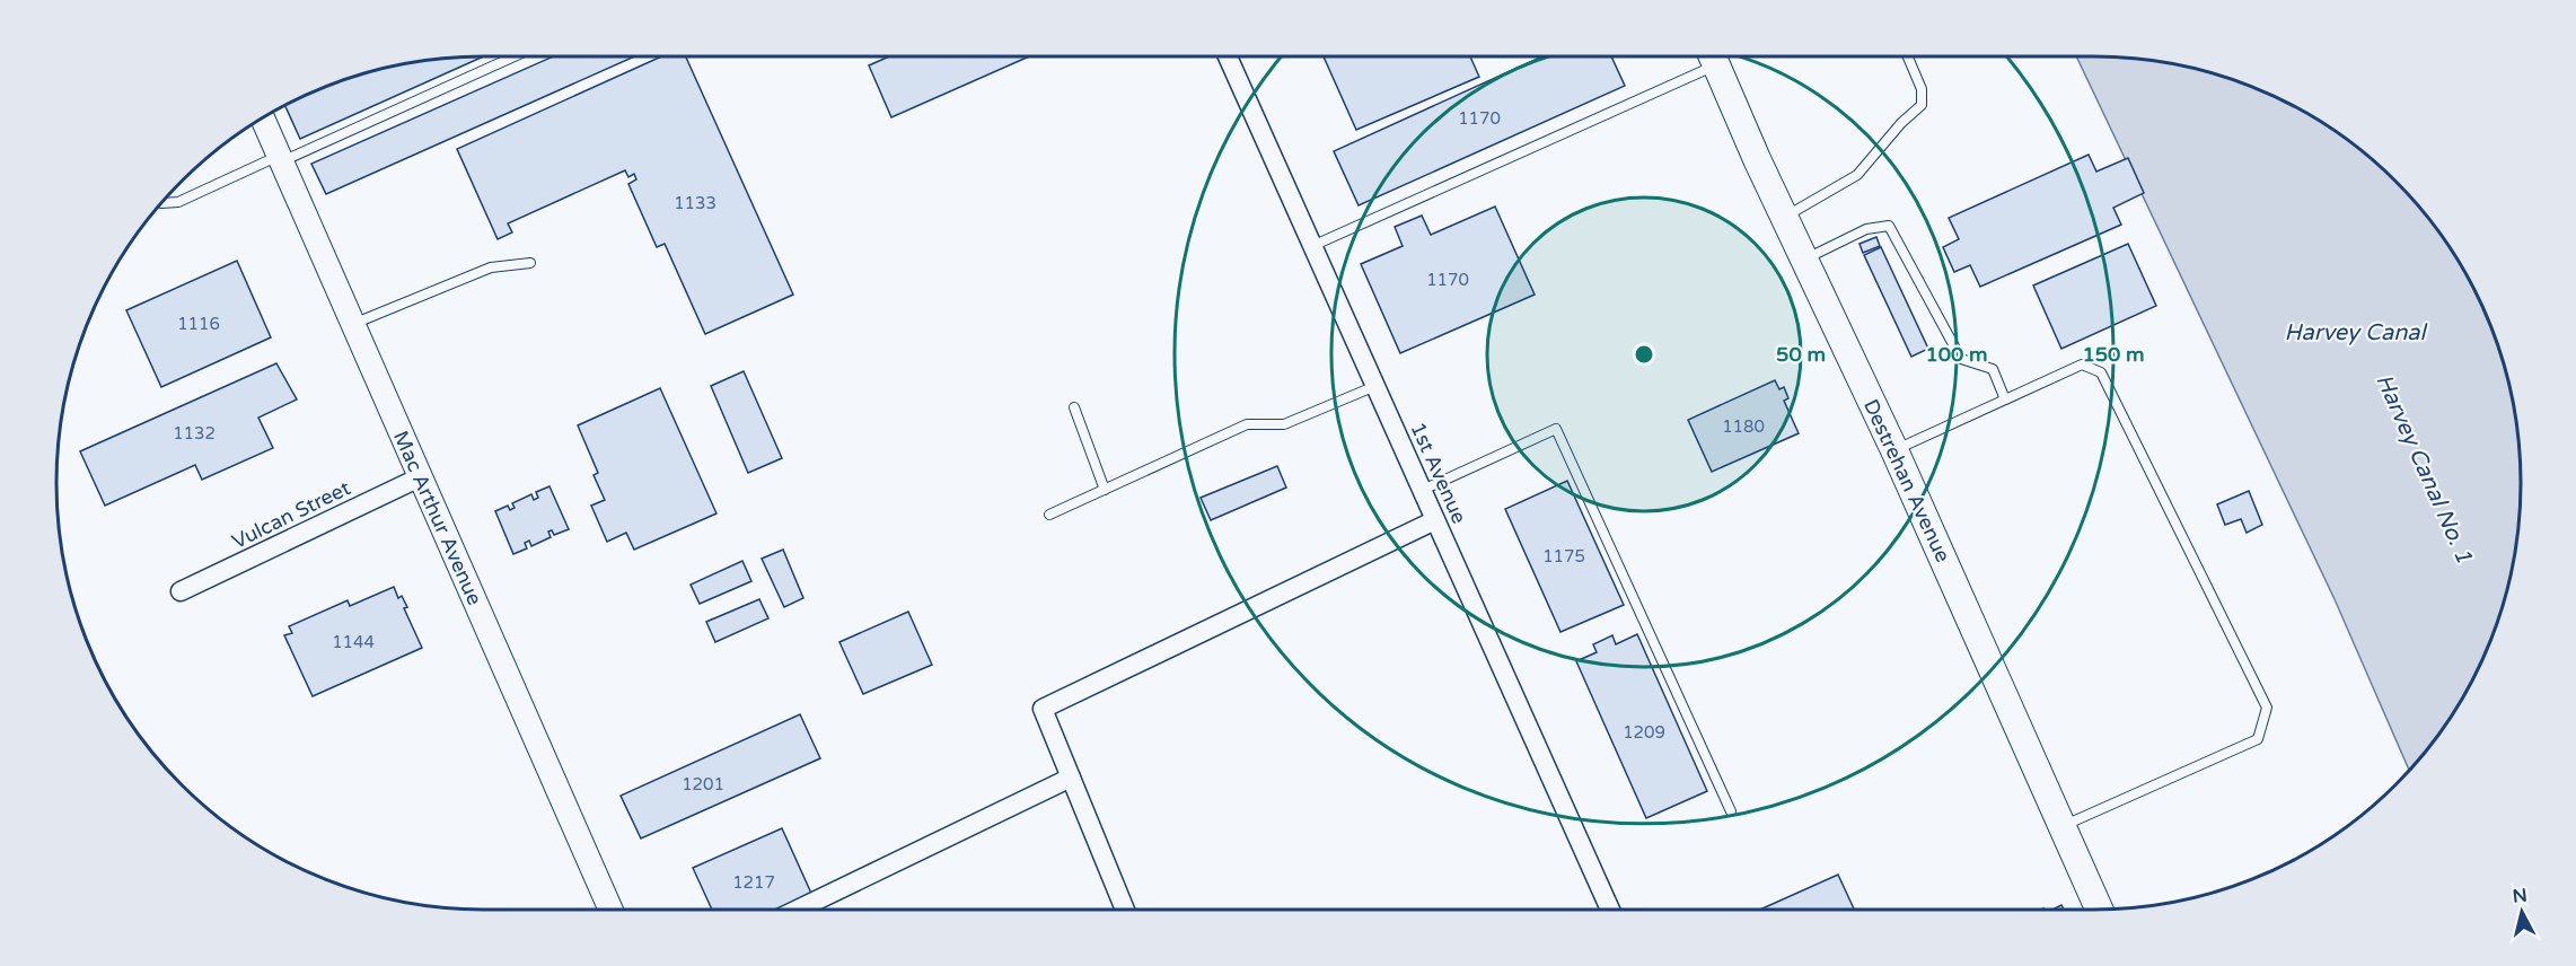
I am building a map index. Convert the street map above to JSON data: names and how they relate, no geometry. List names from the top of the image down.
{
  "streets": {
    "main road": ["Destrehan Avenue"],
    "street": ["1st Avenue", "Vulcan Street", "Mac Arthur Avenue"]
  },
  "crossings": [
    ["Vulcan Street", "Mac Arthur Avenue"]
  ],
  "water": ["Harvey Canal", "Harvey Canal No. 1"],
  "house_numbers": [
    "1170",
    "1133",
    "1170",
    "1116",
    "1180",
    "1132",
    "1175",
    "1144",
    "1209",
    "1201",
    "1217"
  ],
  "north": "top",
  "rings": ["50 m", "100 m", "150 m"]
}
